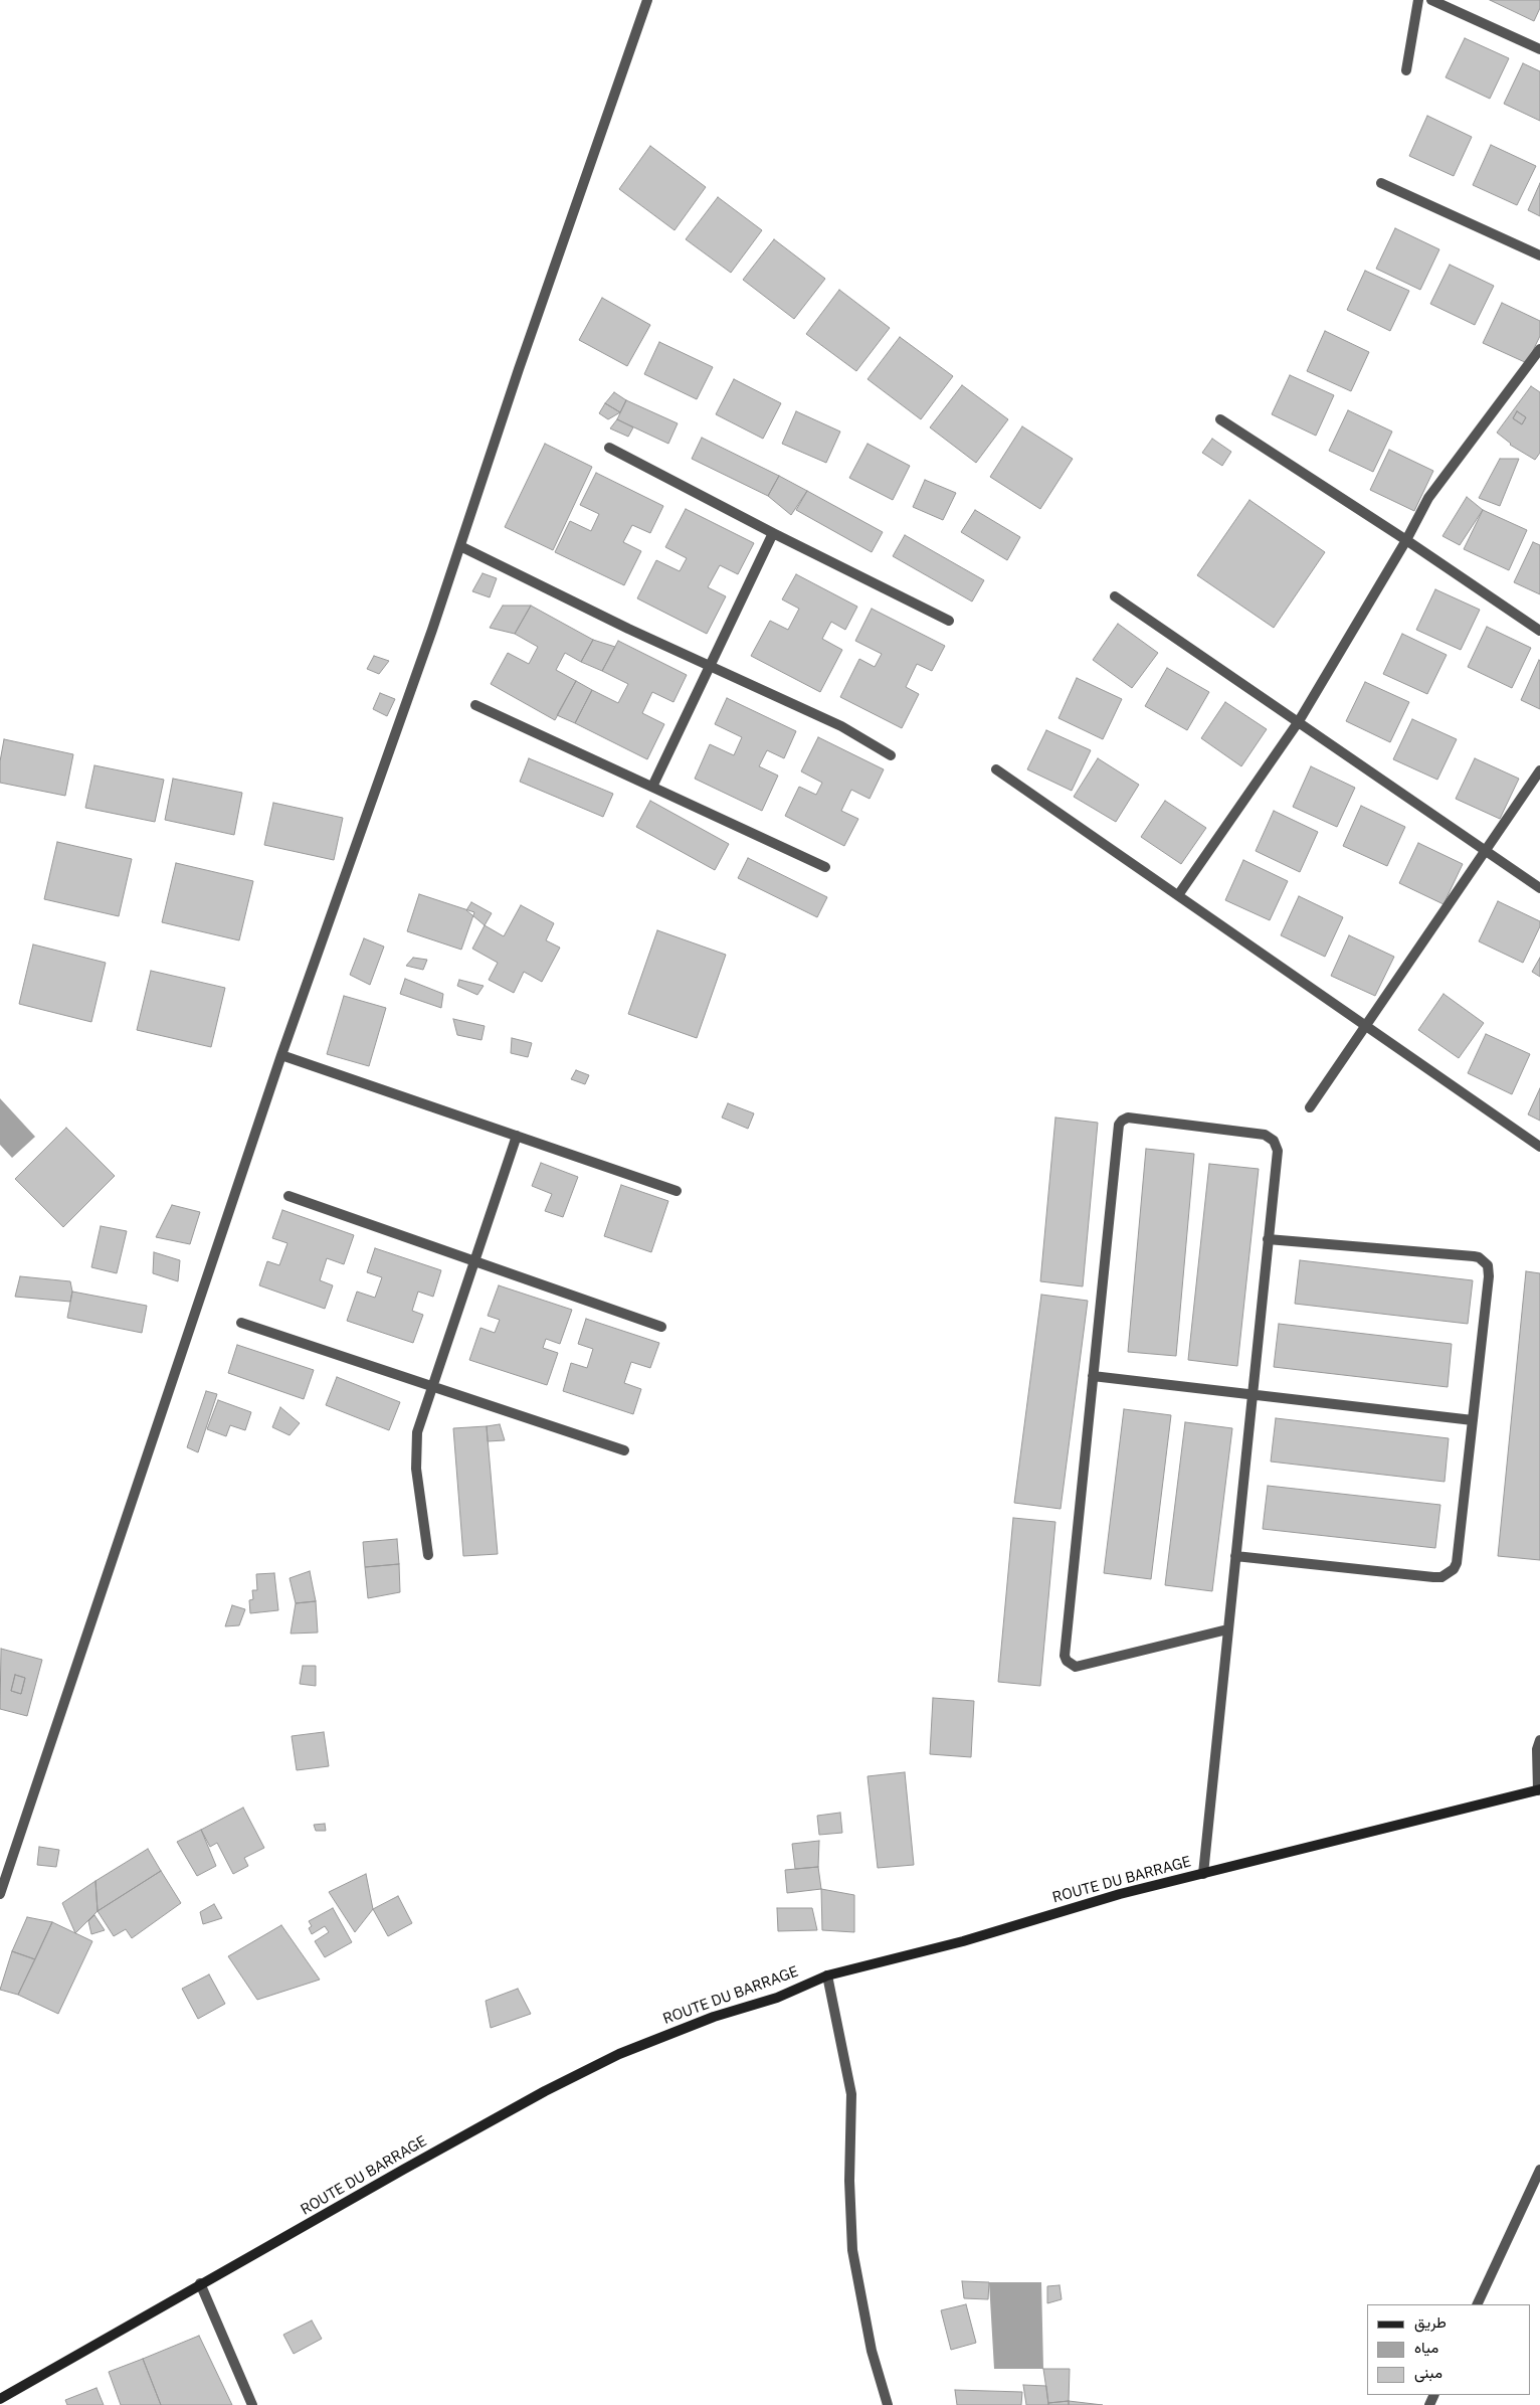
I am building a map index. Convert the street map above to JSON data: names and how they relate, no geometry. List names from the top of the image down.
{
  "streets": {
    "main road": ["ROUTE DU BARRAGE"]
  },
  "legend": ["طريق", "مياه", "مبنى"]
}
